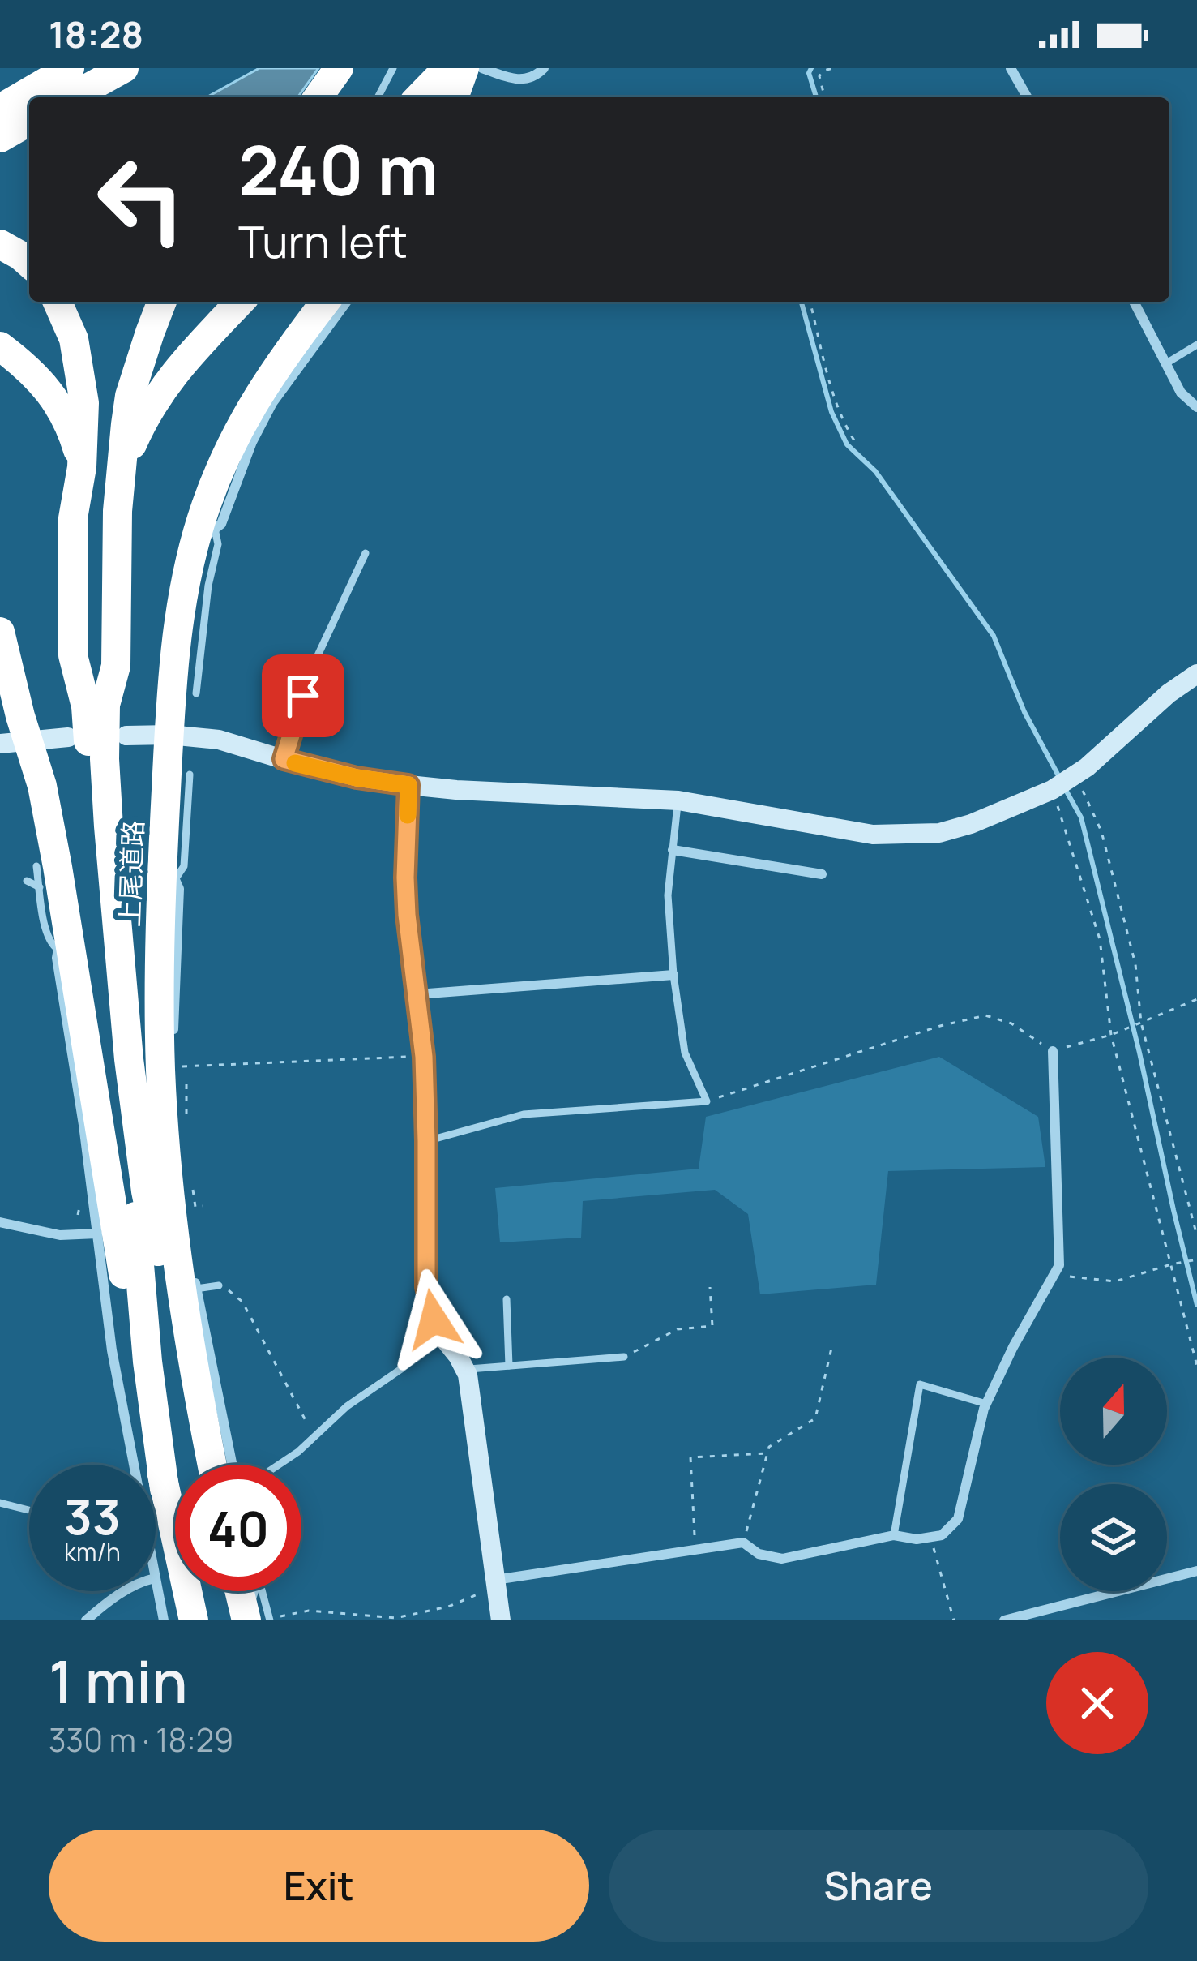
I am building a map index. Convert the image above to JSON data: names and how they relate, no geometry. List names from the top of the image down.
{
  "streets": {
    "highway": ["上尾道路"]
  },
  "north": "top",
  "page": {
    "status": "18:28",
    "turn": ["240 m", "Turn left"],
    "speed": "33 km/h",
    "limit": "40",
    "heading": ["1 min", "330 m · 18:29"],
    "buttons": ["Exit", "Share"]
  }
}
